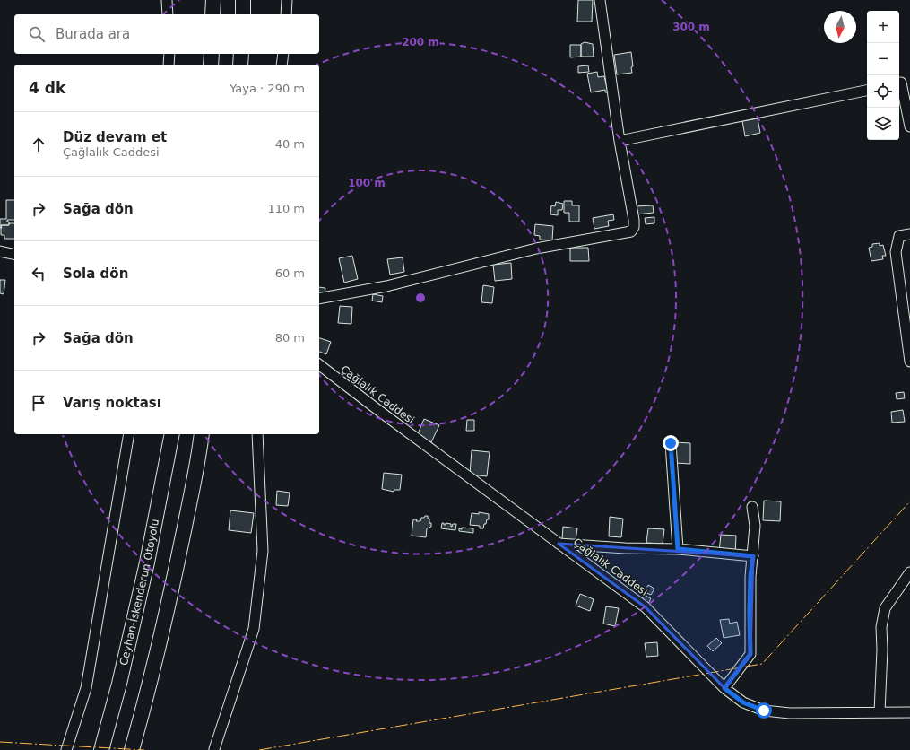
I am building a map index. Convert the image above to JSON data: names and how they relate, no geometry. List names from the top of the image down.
{
  "streets": {
    "highway": ["Ceyhan-İskenderun Otoyolu"],
    "street": ["Çağlalık Caddesi"]
  },
  "north": "bottom",
  "page": {
    "map_buttons": ["+", "−"],
    "search": "Burada ara",
    "heading": ["4 dk", "Yaya · 290 m"],
    "list": [
      ["Düz devam et", "Çağlalık Caddesi", "40 m"],
      ["Sağa dön", "110 m"],
      ["Sola dön", "60 m"],
      ["Sağa dön", "80 m"],
      "Varış noktası"
    ]
  },
  "rings": ["300 m", "200 m", "100 m"]
}
